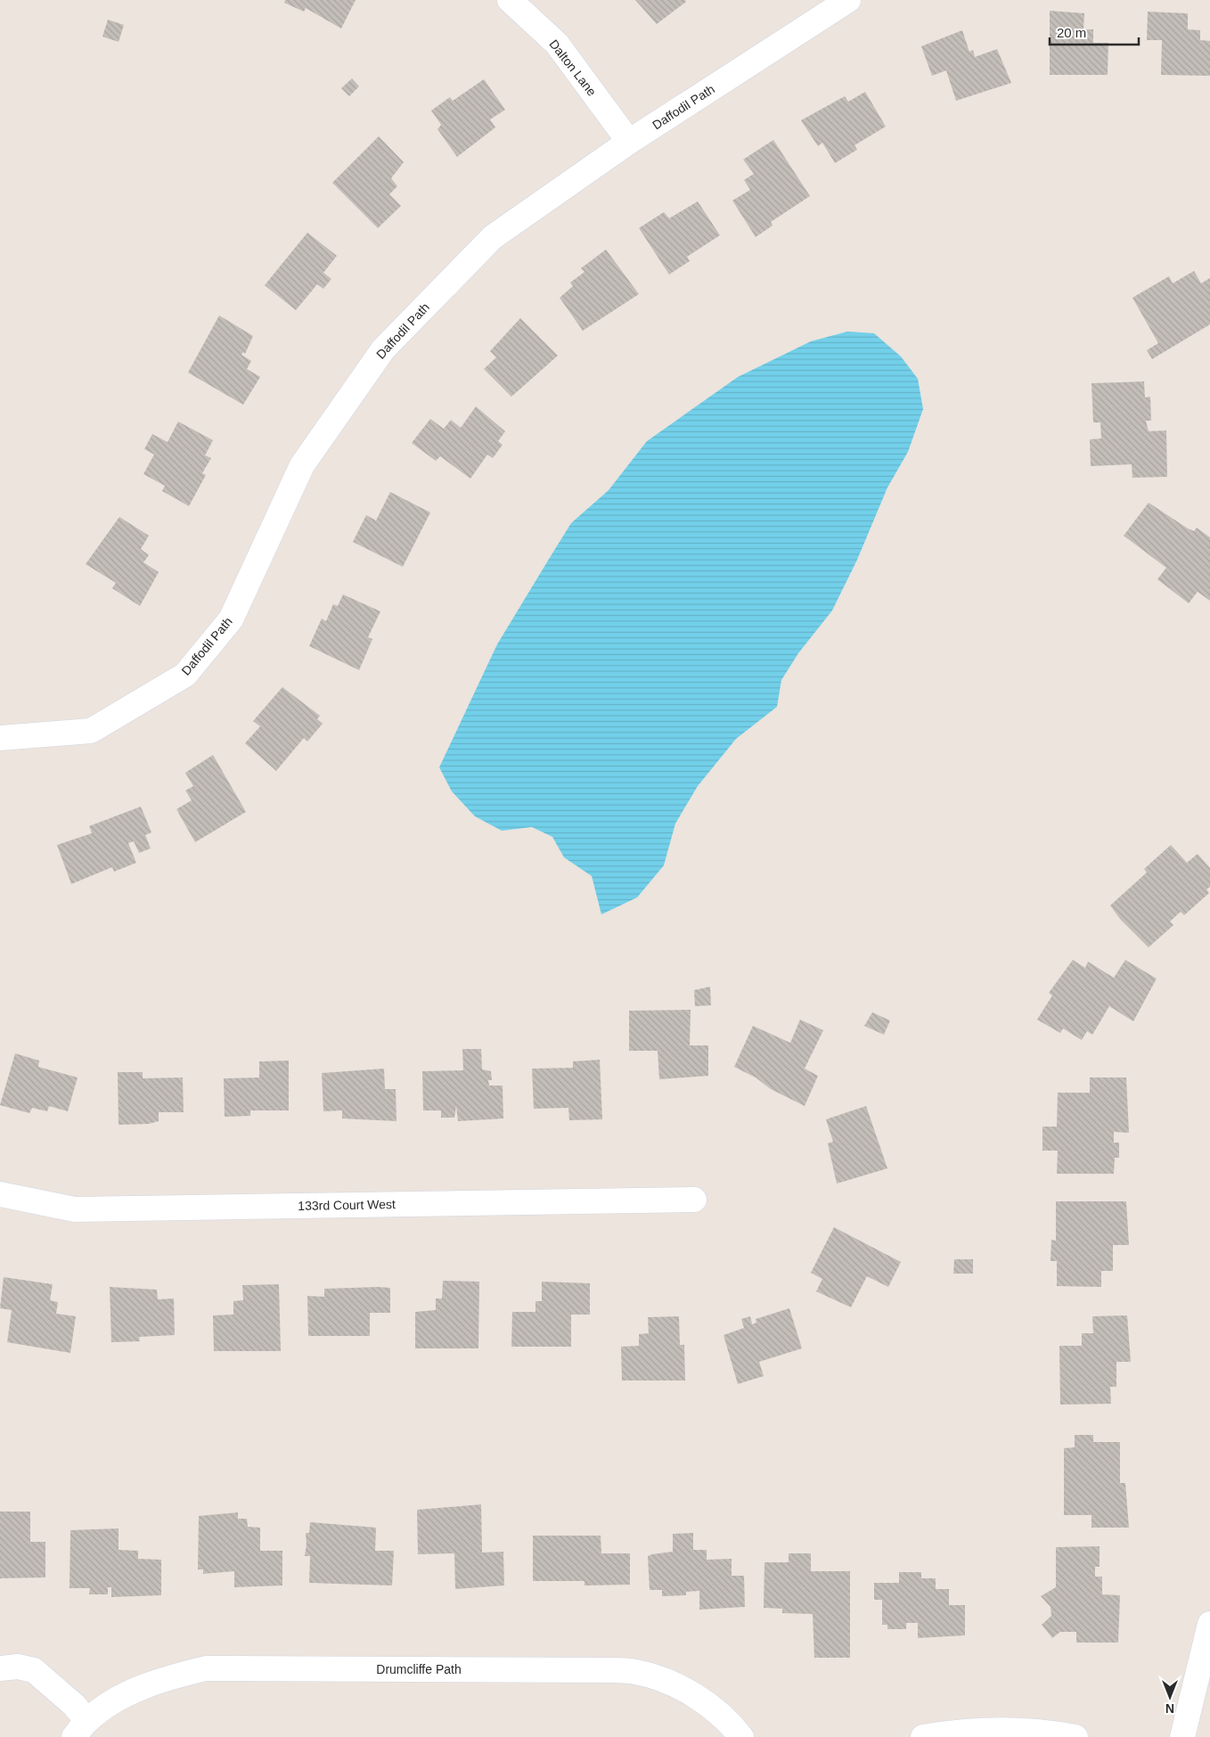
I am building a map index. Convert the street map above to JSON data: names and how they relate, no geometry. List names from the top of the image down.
{
  "streets": {
    "street": [
      "Dalton Lane",
      "Daffodil Path",
      "133rd Court West",
      "Drumcliffe Path"
    ]
  },
  "crossings": [
    ["Dalton Lane", "Daffodil Path"]
  ],
  "scale_bar": "20 m",
  "north": "bottom"
}
